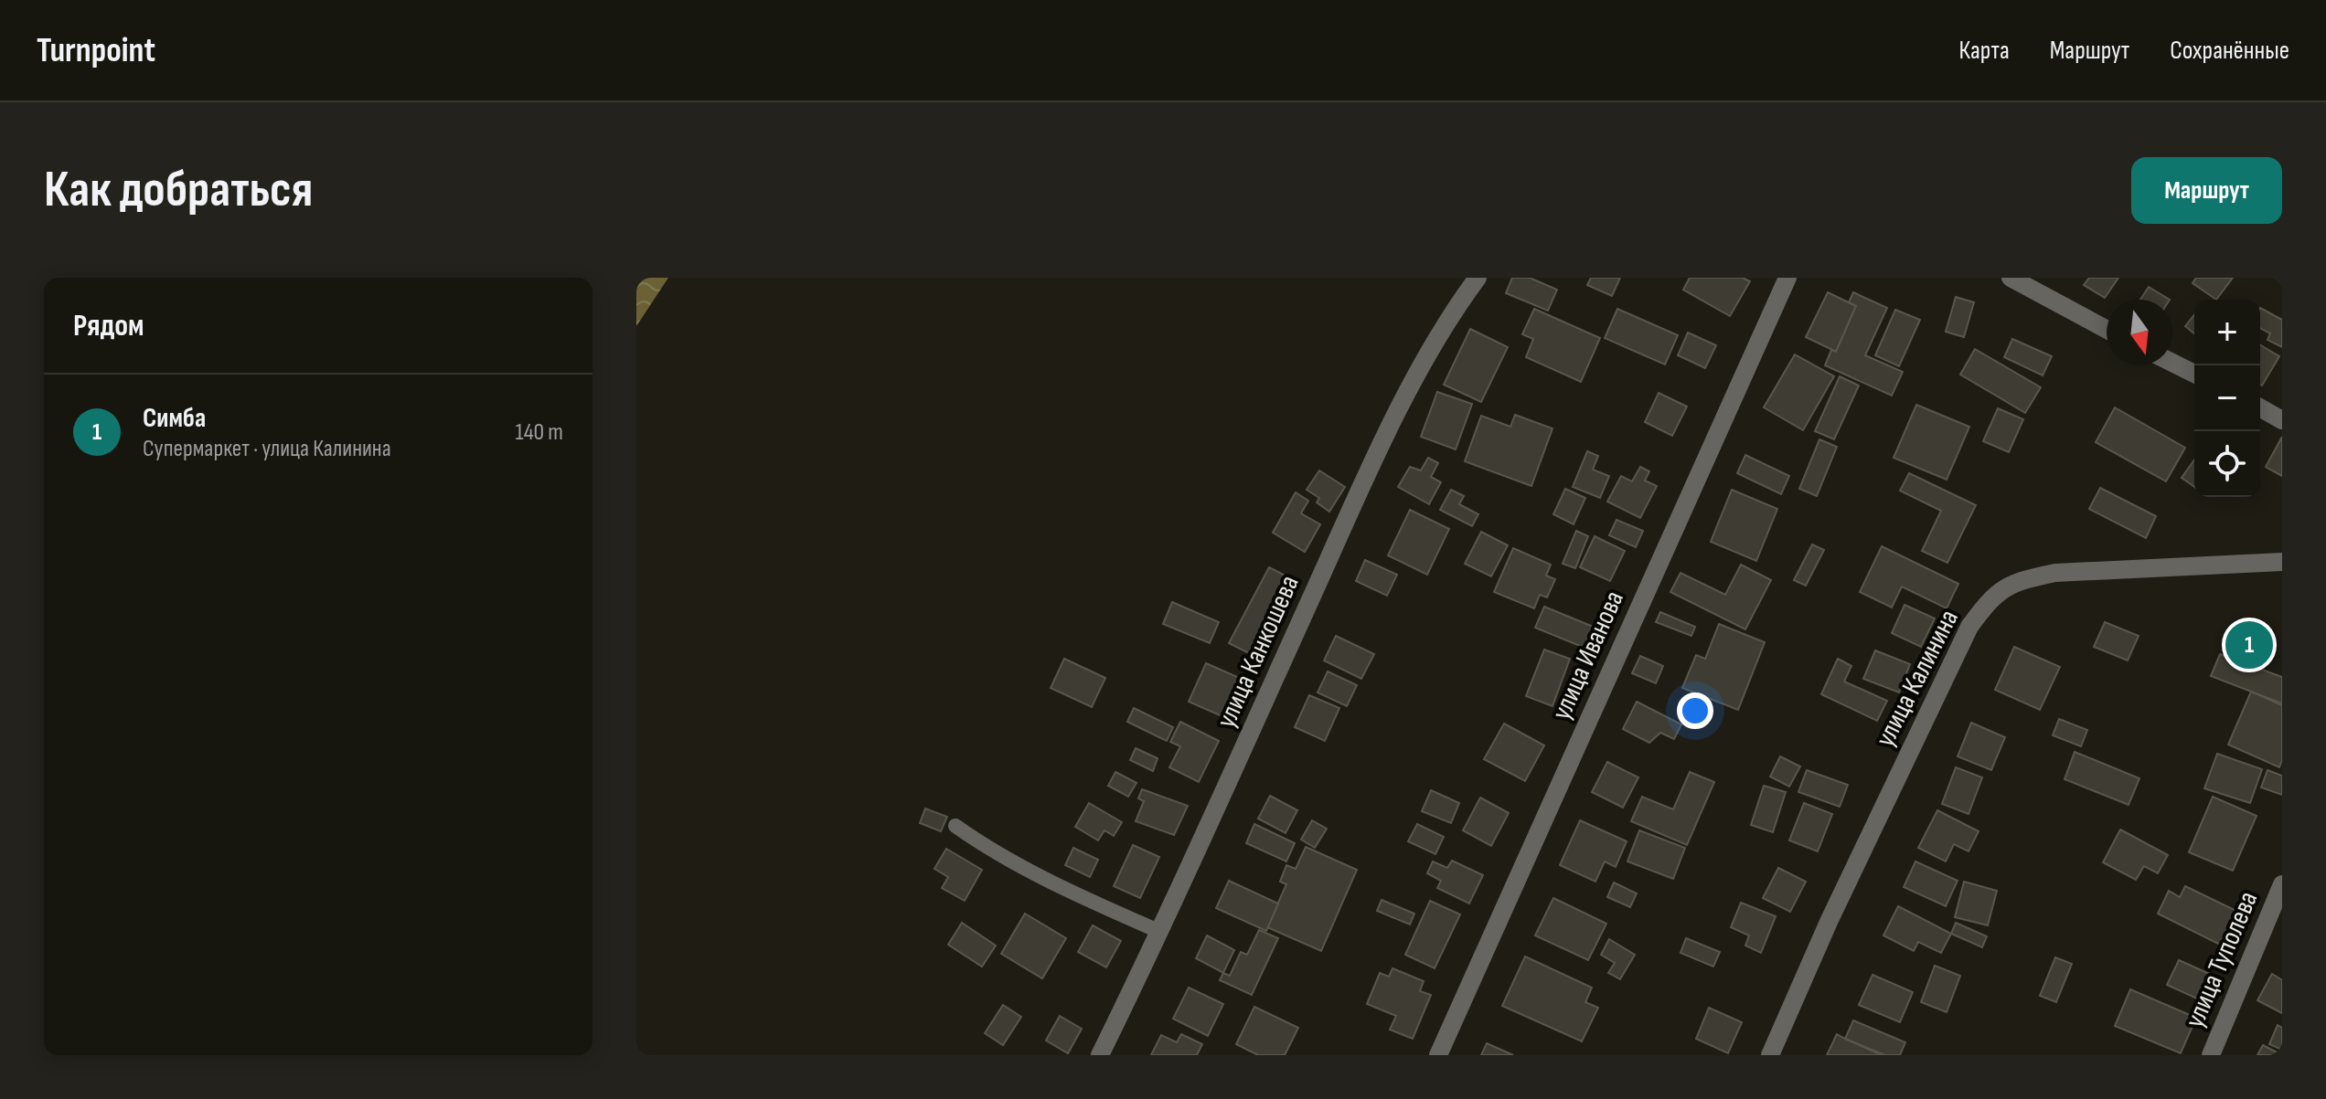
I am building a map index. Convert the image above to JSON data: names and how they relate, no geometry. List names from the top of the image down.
{
  "streets": {
    "street": [
      "улица Канкошева",
      "улица Иванова",
      "улица Калинина",
      "улица Туполева"
    ]
  },
  "north": "bottom",
  "page": {
    "header": "Turnpoint",
    "nav": ["Карта", "Маршрут", "Сохранённые"],
    "buttons": "Маршрут",
    "title": "Как добраться",
    "heading": "Рядом",
    "map_buttons": ["+", "−"],
    "list": [
      {
        "mark": "1",
        "name": "Симба",
        "note": "Супермаркет · улица Калинина",
        "value": "140 m"
      }
    ],
    "pins": "1"
  }
}
